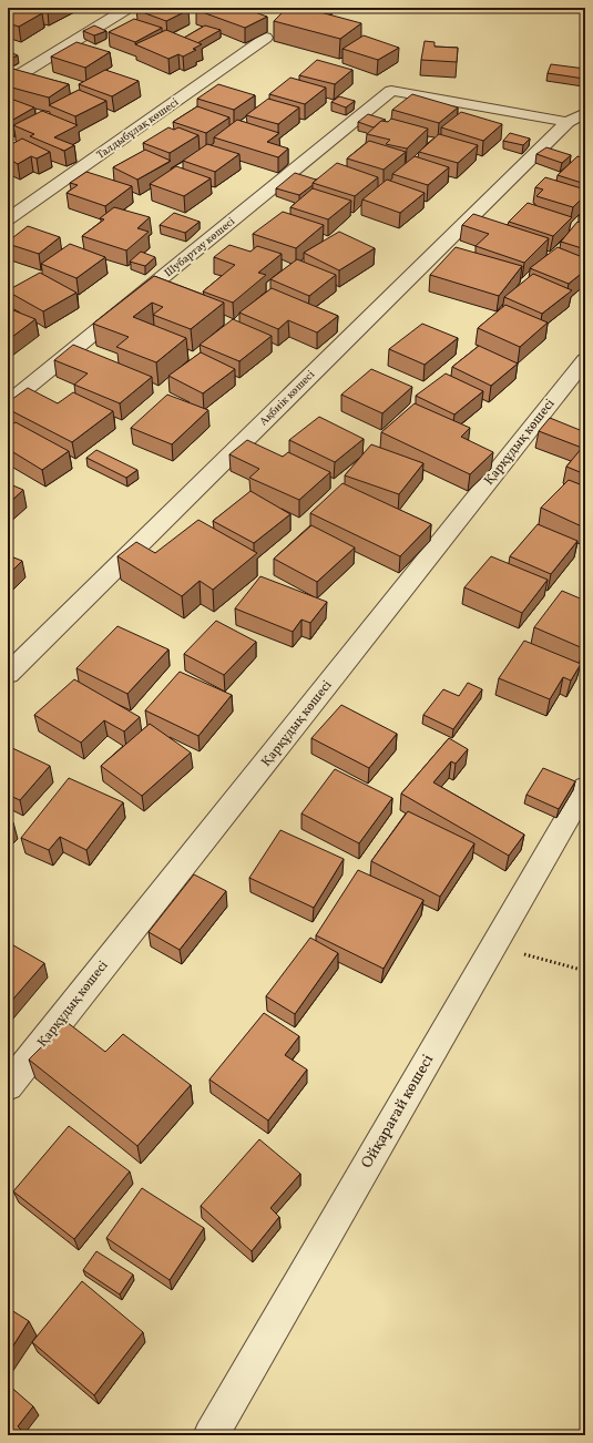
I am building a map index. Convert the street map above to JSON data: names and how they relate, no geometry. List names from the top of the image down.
{
  "streets": {
    "street": [
      "Талдыбұлақ көшесі",
      "Шубартау көшесі",
      "Ақбиік көшесі",
      "Қарқұдық көшесі",
      "Ойқарағай көшесі"
    ]
  },
  "crossings": [
    ["Шубартау көшесі", "Ақбиік көшесі"]
  ]
}
